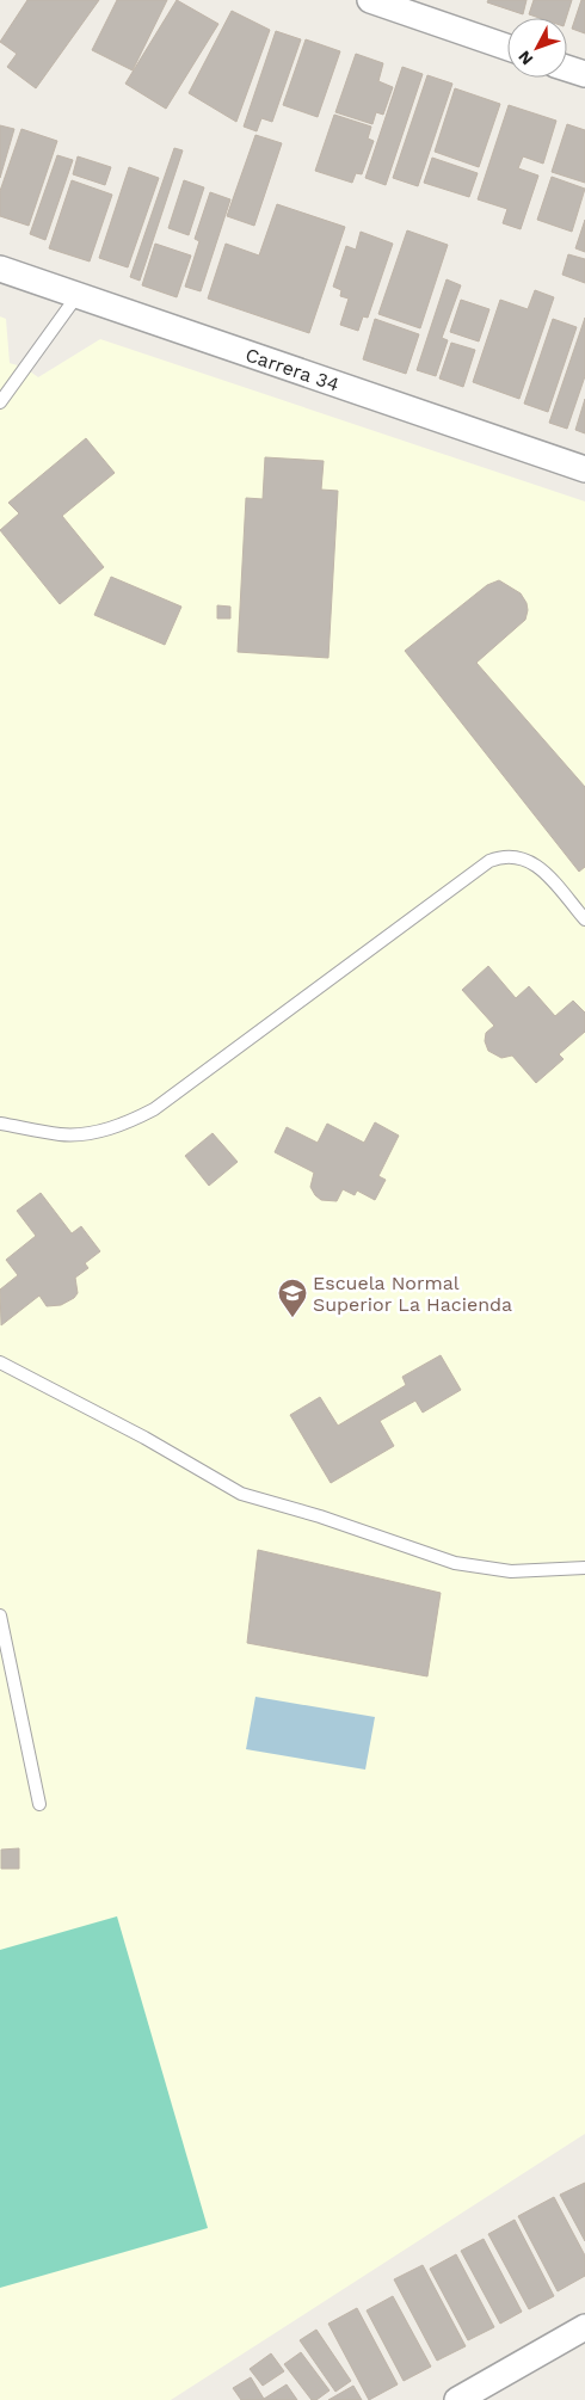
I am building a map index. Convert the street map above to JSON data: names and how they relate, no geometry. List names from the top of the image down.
{
  "streets": {
    "street": ["Carrera 34"]
  },
  "places": {
    "school or university": ["Escuela Normal Superior La Hacienda"]
  },
  "north": "bottom left"
}
